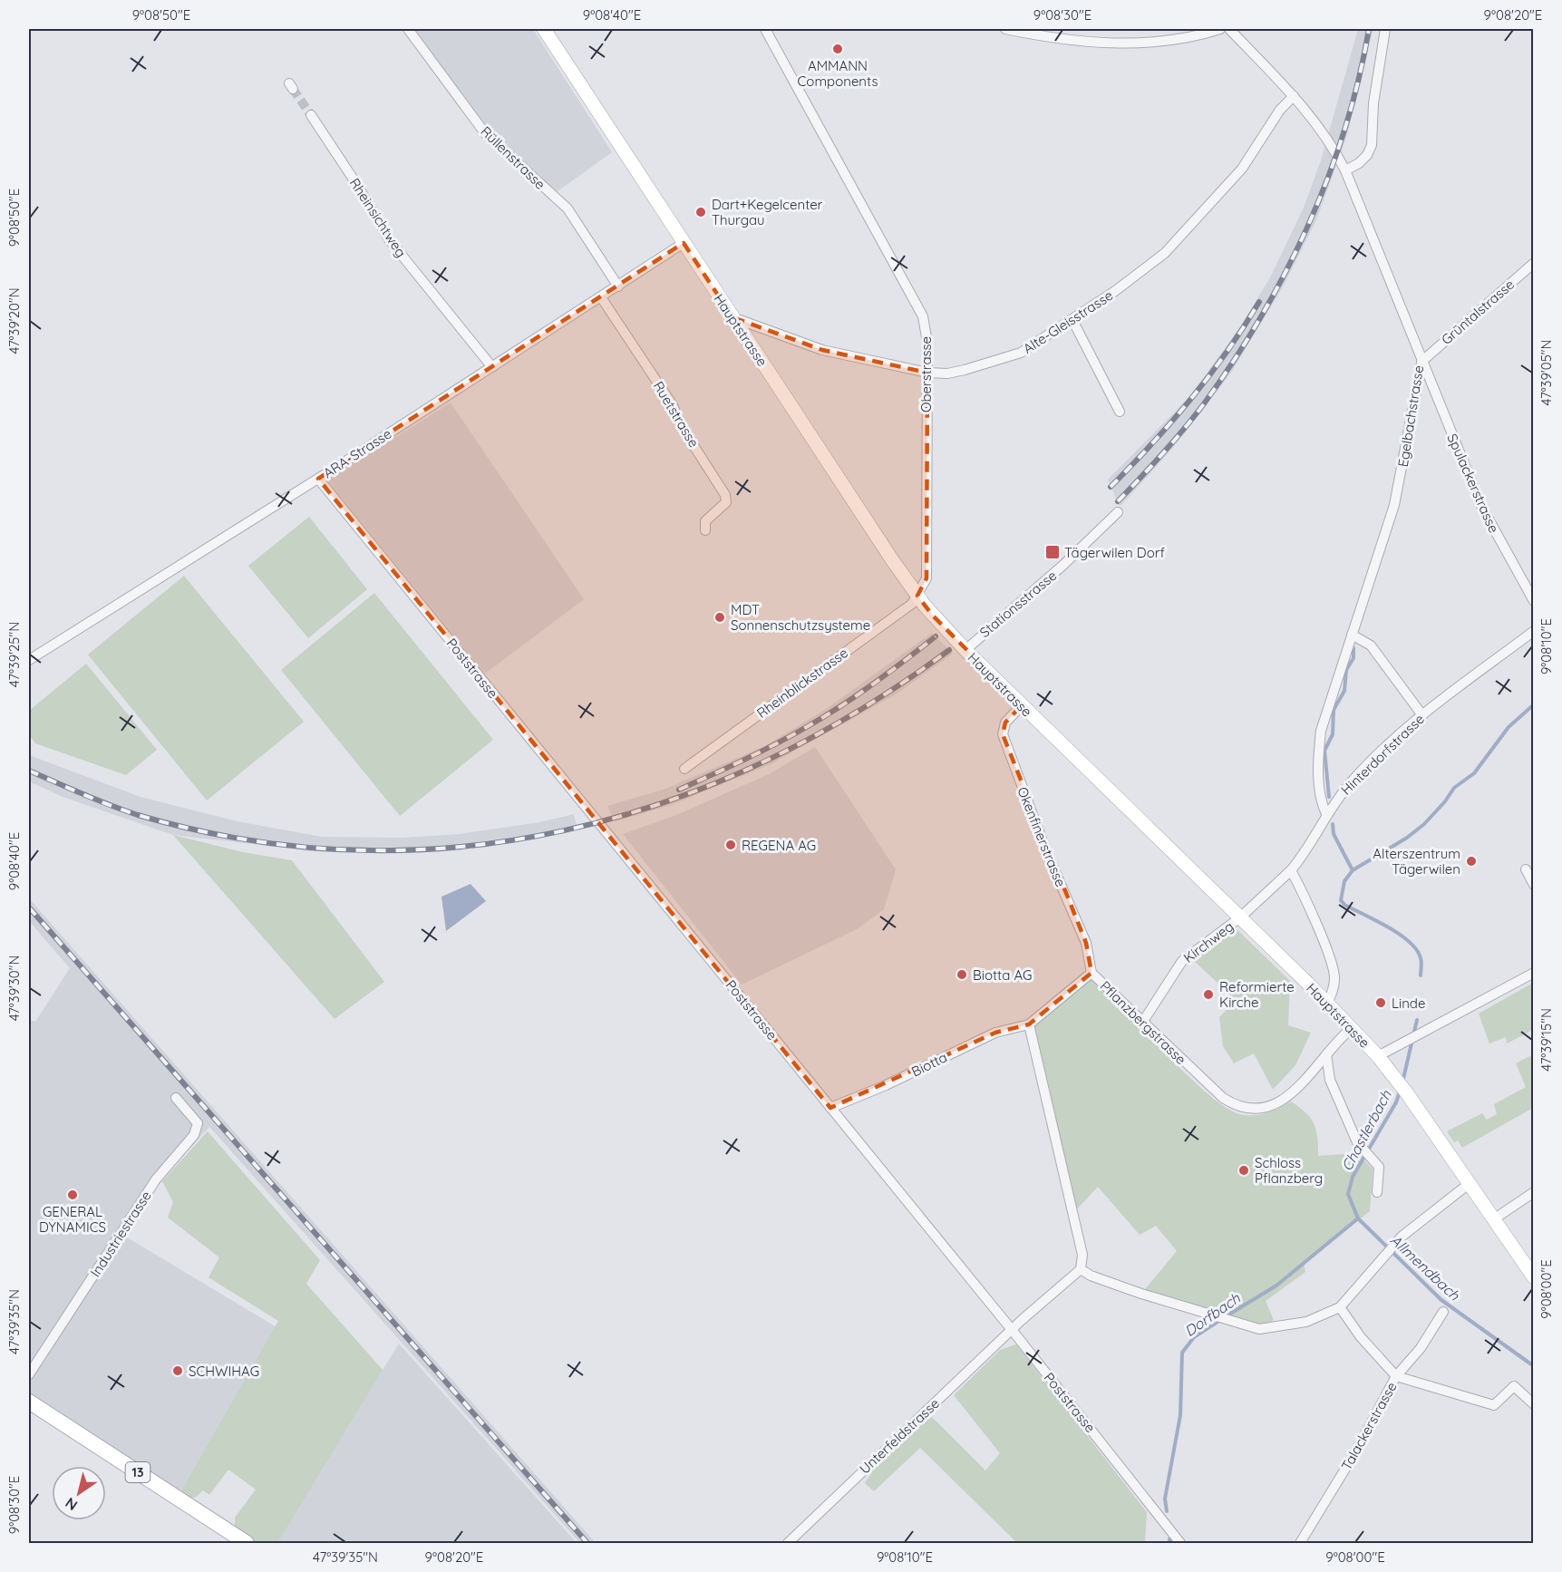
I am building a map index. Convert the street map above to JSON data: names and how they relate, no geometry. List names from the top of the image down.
{
  "streets": {
    "main road": ["13"],
    "street": [
      "Rüllenstrasse",
      "Rheinsichtweg",
      "Grüntalstrasse",
      "Alte-Gleisstrasse",
      "Hauptstrasse",
      "Oberstrasse",
      "Ruetstrasse",
      "Egelbachstrasse",
      "ARA-Strasse",
      "Spulackerstrasse",
      "Stationsstrasse",
      "Poststrasse",
      "Rheinblickstrasse",
      "Hinterdorfstrasse",
      "Okenfinerstrasse",
      "Kirchweg",
      "Pflanzbergstrasse",
      "Biotta",
      "Industriestrasse",
      "Talackerstrasse",
      "Unterfeldstrasse"
    ]
  },
  "crossings": [
    ["Rüllenstrasse", "ARA-Strasse"],
    ["Rheinsichtweg", "ARA-Strasse"],
    ["Grüntalstrasse", "Egelbachstrasse"],
    ["Grüntalstrasse", "Spulackerstrasse"],
    ["Alte-Gleisstrasse", "Hauptstrasse"],
    ["Alte-Gleisstrasse", "Oberstrasse"],
    ["Alte-Gleisstrasse", "Egelbachstrasse"],
    ["Hauptstrasse", "Oberstrasse"],
    ["Hauptstrasse", "ARA-Strasse"],
    ["Hauptstrasse", "Stationsstrasse"],
    ["Hauptstrasse", "Rheinblickstrasse"],
    ["Hauptstrasse", "Okenfinerstrasse"],
    ["Hauptstrasse", "Kirchweg"],
    ["Hauptstrasse", "Pflanzbergstrasse"],
    ["Oberstrasse", "Rheinblickstrasse"],
    ["Ruetstrasse", "ARA-Strasse"],
    ["Egelbachstrasse", "Spulackerstrasse"],
    ["Egelbachstrasse", "Hinterdorfstrasse"],
    ["ARA-Strasse", "Poststrasse"],
    ["Poststrasse", "Biotta"],
    ["Poststrasse", "Unterfeldstrasse"],
    ["Hinterdorfstrasse", "Kirchweg"],
    ["Okenfinerstrasse", "Pflanzbergstrasse"],
    ["Kirchweg", "Pflanzbergstrasse"],
    ["Pflanzbergstrasse", "Biotta"]
  ],
  "water": ["Chastlerbach", "Allmendbach", "Dorfbach"],
  "places": {
    "other": [
      "AMMANN Components",
      "Dart+Kegelcenter Thurgau",
      "MDT Sonnenschutzsysteme",
      "REGENA AG",
      "Alterszentrum Tägerwilen",
      "Biotta AG",
      "Reformierte Kirche",
      "Linde",
      "Schloss Pflanzberg",
      "GENERAL DYNAMICS",
      "SCHWIHAG"
    ],
    "transit": ["Tägerwilen Dorf"]
  },
  "north": "bottom left",
  "coordinates": [
    "9°08'50\"E",
    "9°08'40\"E",
    "9°08'30\"E",
    "9°08'20\"E",
    "47°39'20\"N",
    "47°39'05\"N",
    "9°08'10\"E",
    "47°39'25\"N",
    "47°39'30\"N",
    "47°39'15\"N",
    "9°08'00\"E",
    "47°39'35\"N"
  ]
}
